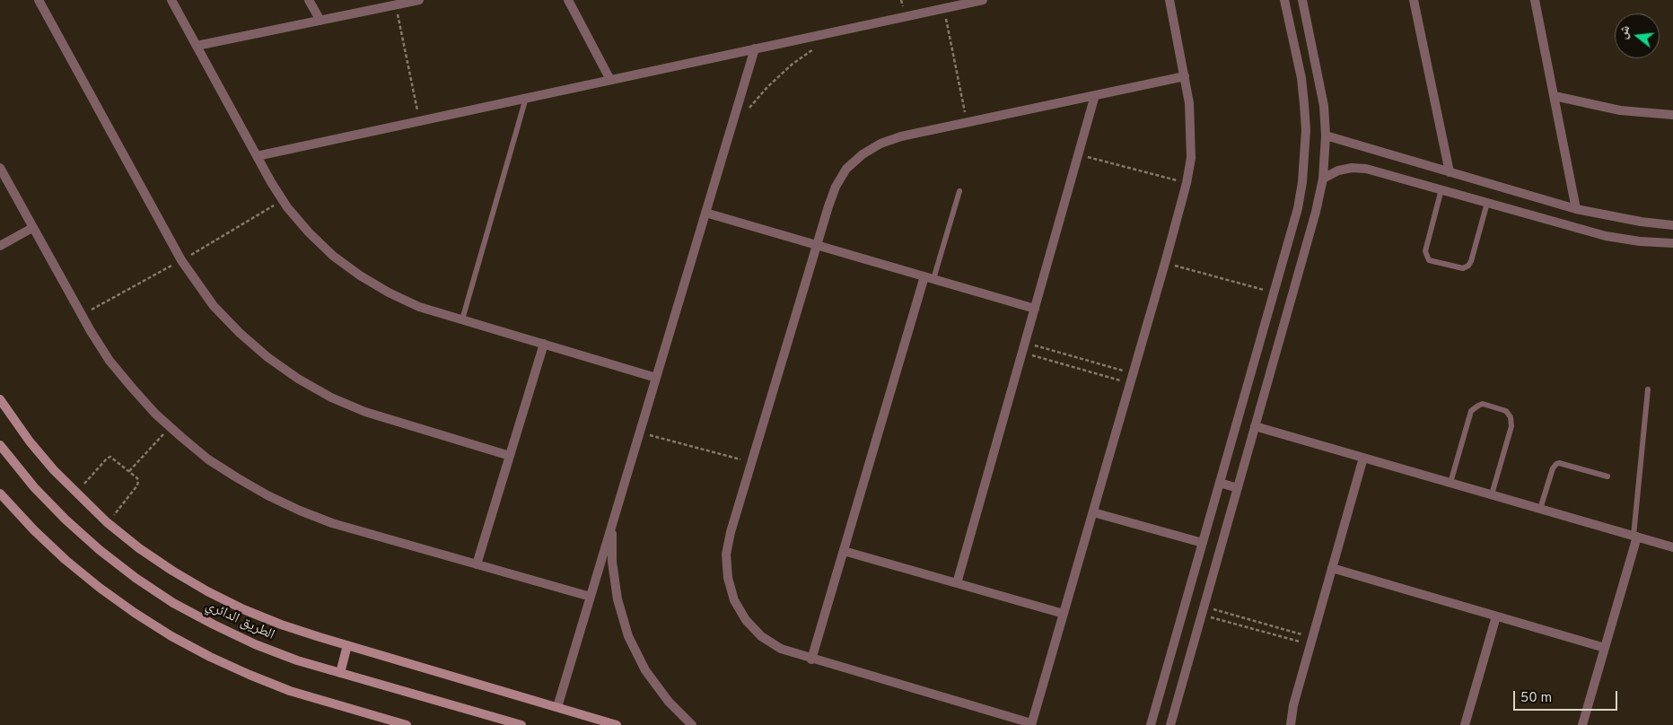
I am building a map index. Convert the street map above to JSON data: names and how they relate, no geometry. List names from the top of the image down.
{
  "streets": {
    "main road": ["الطريق الدائري"]
  },
  "scale_bar": "50 m",
  "north": "left"
}
